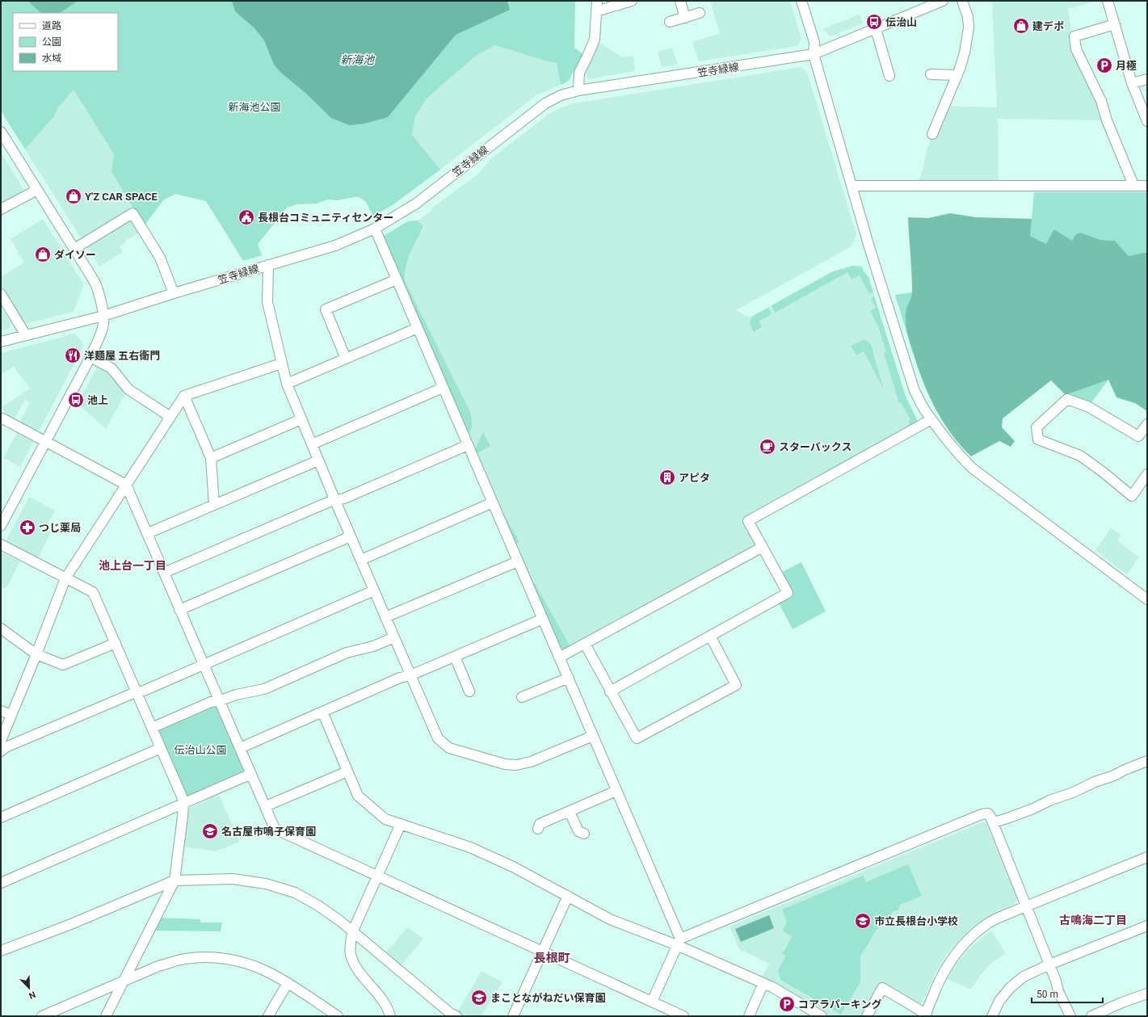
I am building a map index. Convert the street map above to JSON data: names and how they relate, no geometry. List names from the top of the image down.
{
  "streets": {
    "street": ["笠寺緑線"]
  },
  "districts": ["池上台一丁目", "古鳴海二丁目", "長根町"],
  "water": ["新海池"],
  "parks": ["新海池公園", "伝治山公園"],
  "places": {
    "bus stop": ["伝治山", "池上"],
    "shop": ["建デポ", "Y'Z CAR SPACE", "ダイソー"],
    "parking": ["月極", "コアラパーキング"],
    "public building": ["長根台コミュニティセンター"],
    "restaurant": ["洋麺屋 五右衛門"],
    "cafe": ["スターバックス"],
    "building": ["アピタ"],
    "pharmacy": ["つじ薬局"],
    "school or university": ["名古屋市鳴子保育園", "市立長根台小学校", "まことながねだい保育園"]
  },
  "legend": ["道路", "公園", "水域"],
  "scale_bar": "50 m",
  "north": "bottom right"
}
